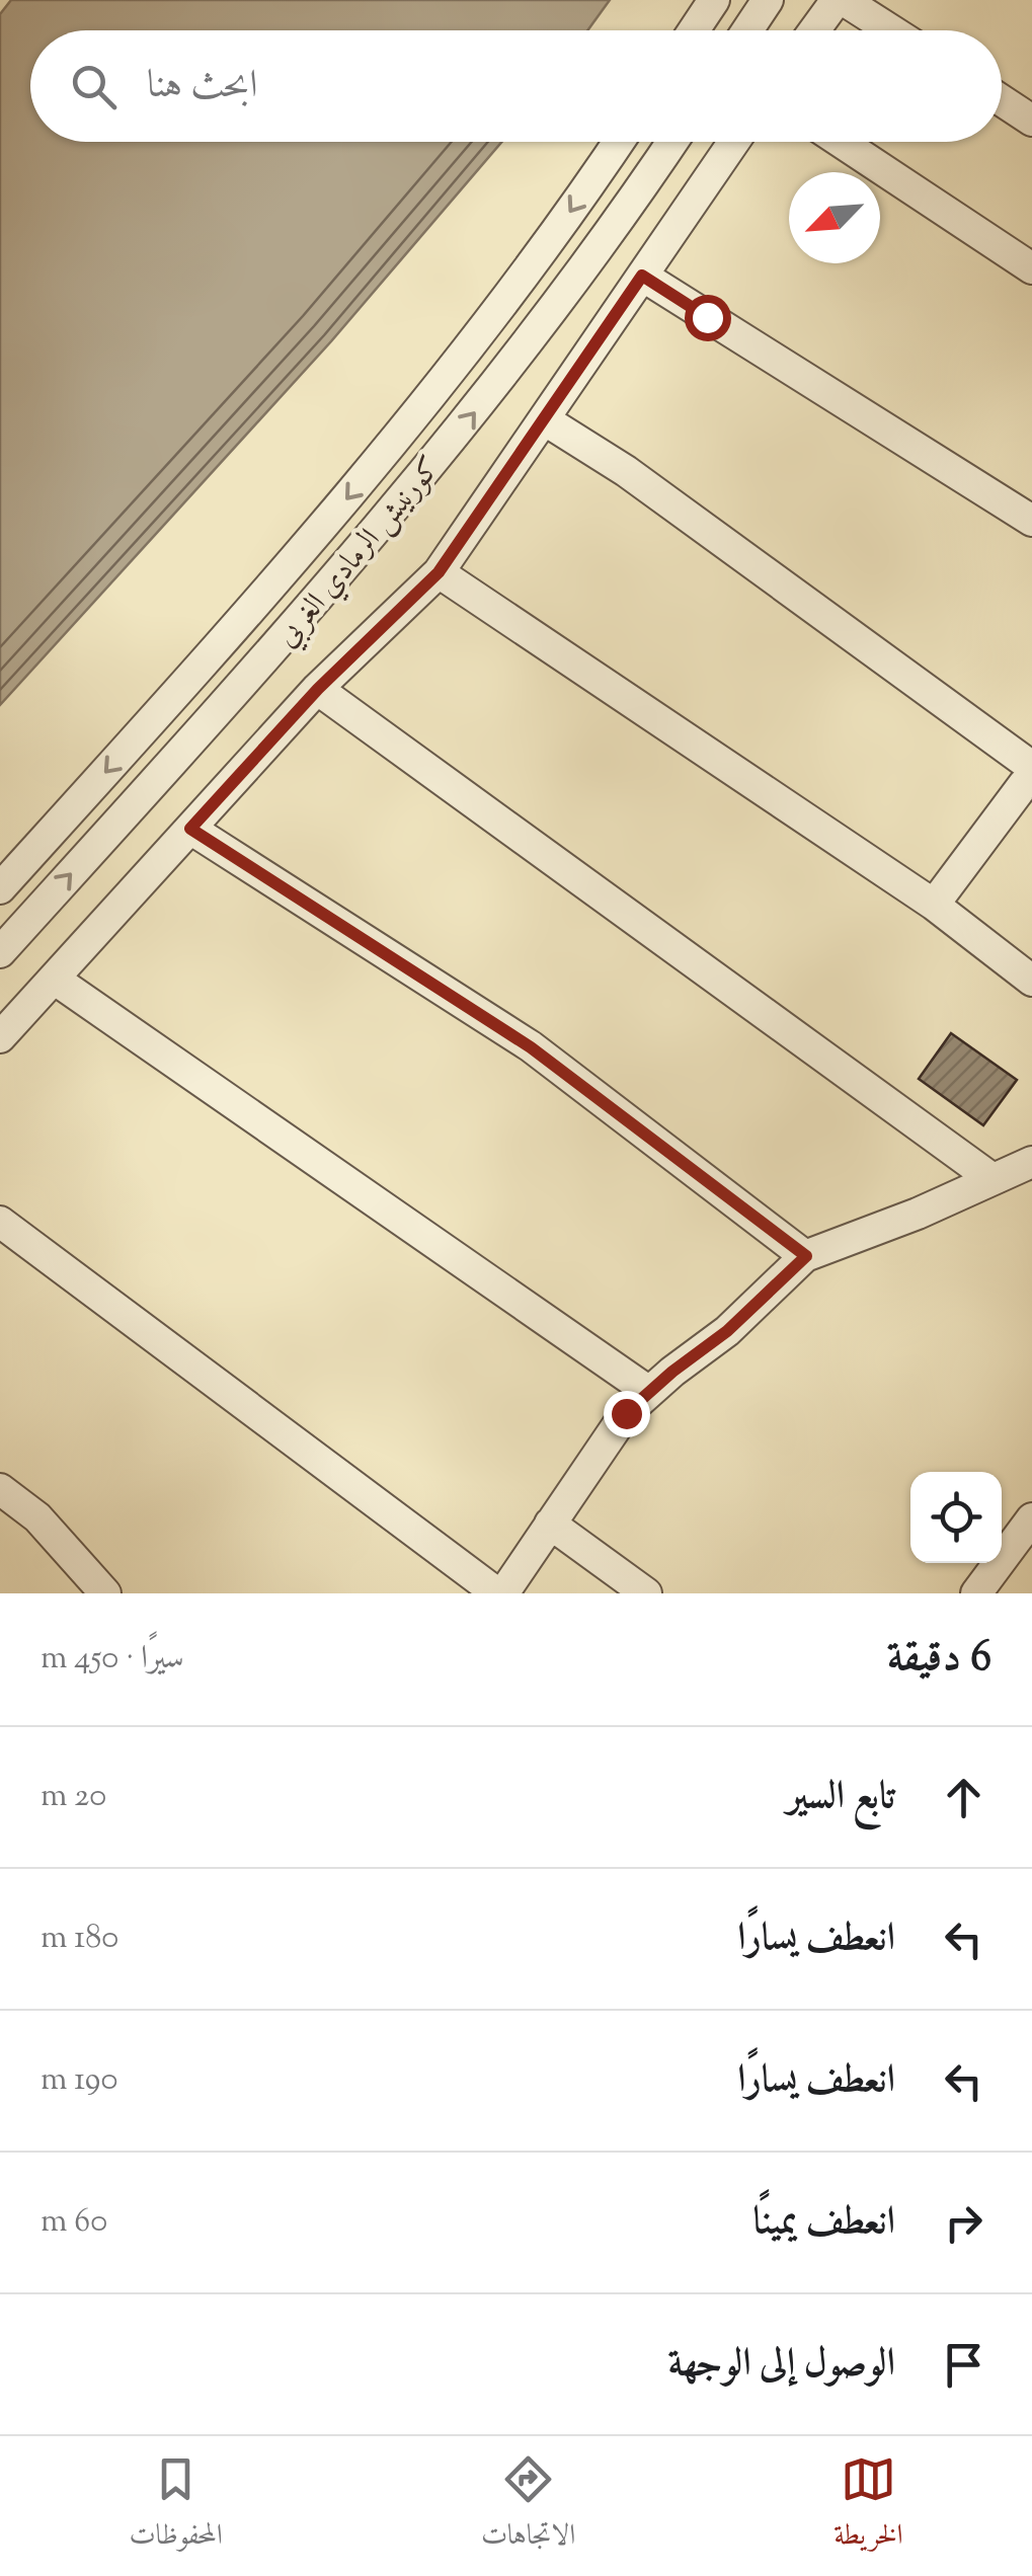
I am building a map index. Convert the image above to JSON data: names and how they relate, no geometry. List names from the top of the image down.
{
  "streets": {
    "street": ["كورنيش الرمادي الغربي"]
  },
  "north": "bottom left",
  "page": {
    "search": "ابحث هنا",
    "heading": ["6 دقيقة", "سيرًا · 450 m"],
    "list": [
      ["تابع السير", "20 m"],
      ["انعطف يسارًا", "180 m"],
      ["انعطف يسارًا", "190 m"],
      ["انعطف يمينًا", "60 m"],
      "الوصول إلى الوجهة"
    ],
    "nav": ["الخريطة", "الاتجاهات", "المحفوظات"]
  }
}
